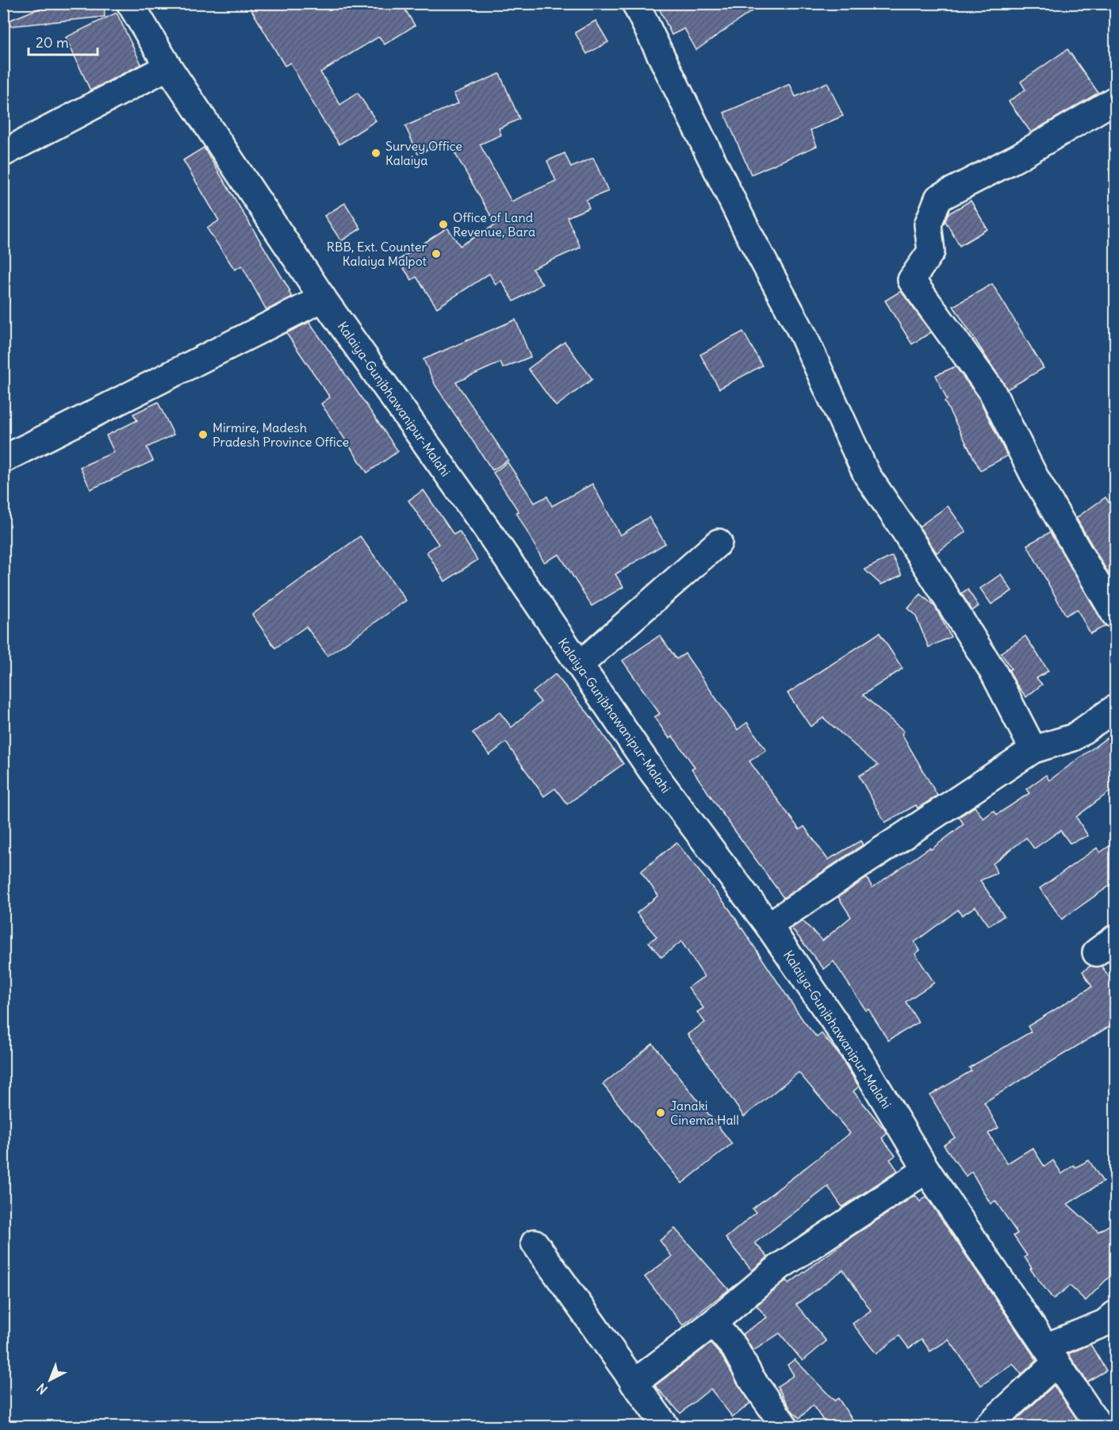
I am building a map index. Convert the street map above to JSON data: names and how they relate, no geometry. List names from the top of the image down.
{
  "streets": {
    "street": ["Kalaiya-Gunjbhawanipur-Malahi"]
  },
  "places": [
    "Survey Office Kalaiya",
    "Office of Land Revenue, Bara",
    "RBB, Ext. Counter Kalaiya Malpot",
    "Mirmire, Madesh Pradesh Province Office",
    "Janaki Cinema Hall"
  ],
  "scale_bar": "20 m",
  "north": "bottom left"
}
